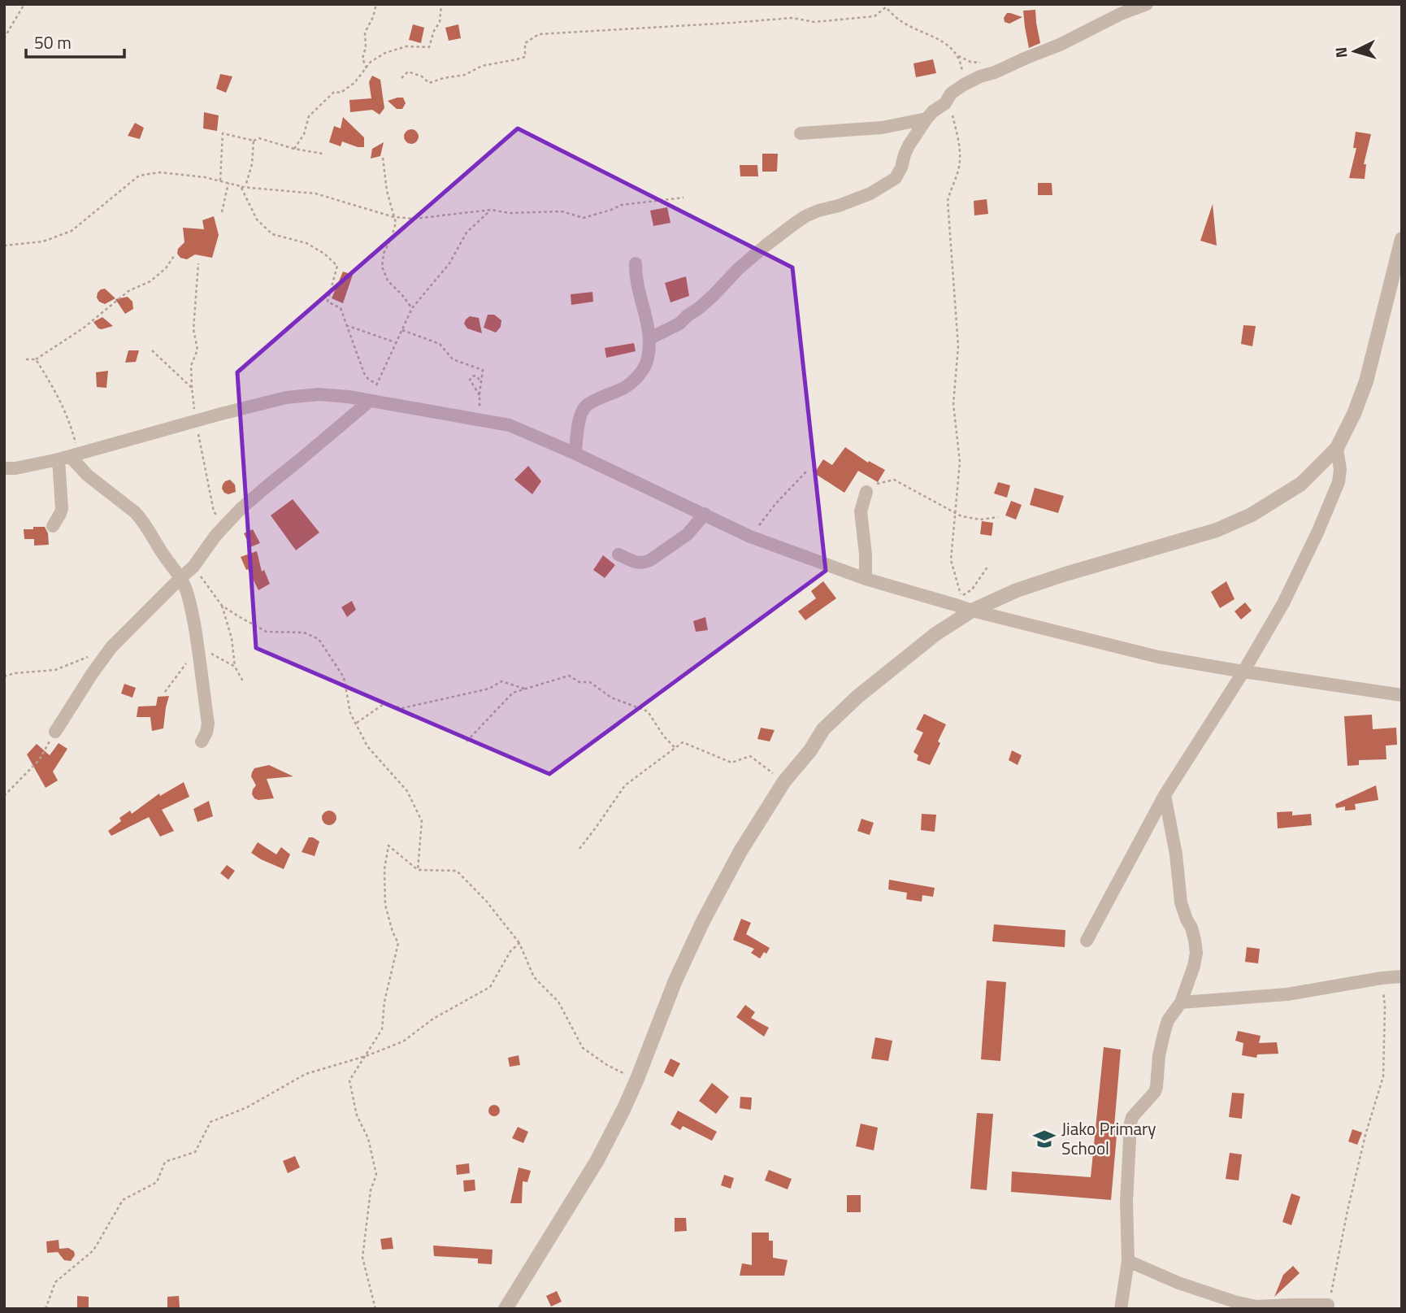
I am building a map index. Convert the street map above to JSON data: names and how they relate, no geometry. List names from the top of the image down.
{
  "places": {
    "school or university": ["Jiako Primary School"]
  },
  "scale_bar": "50 m",
  "north": "left"
}
